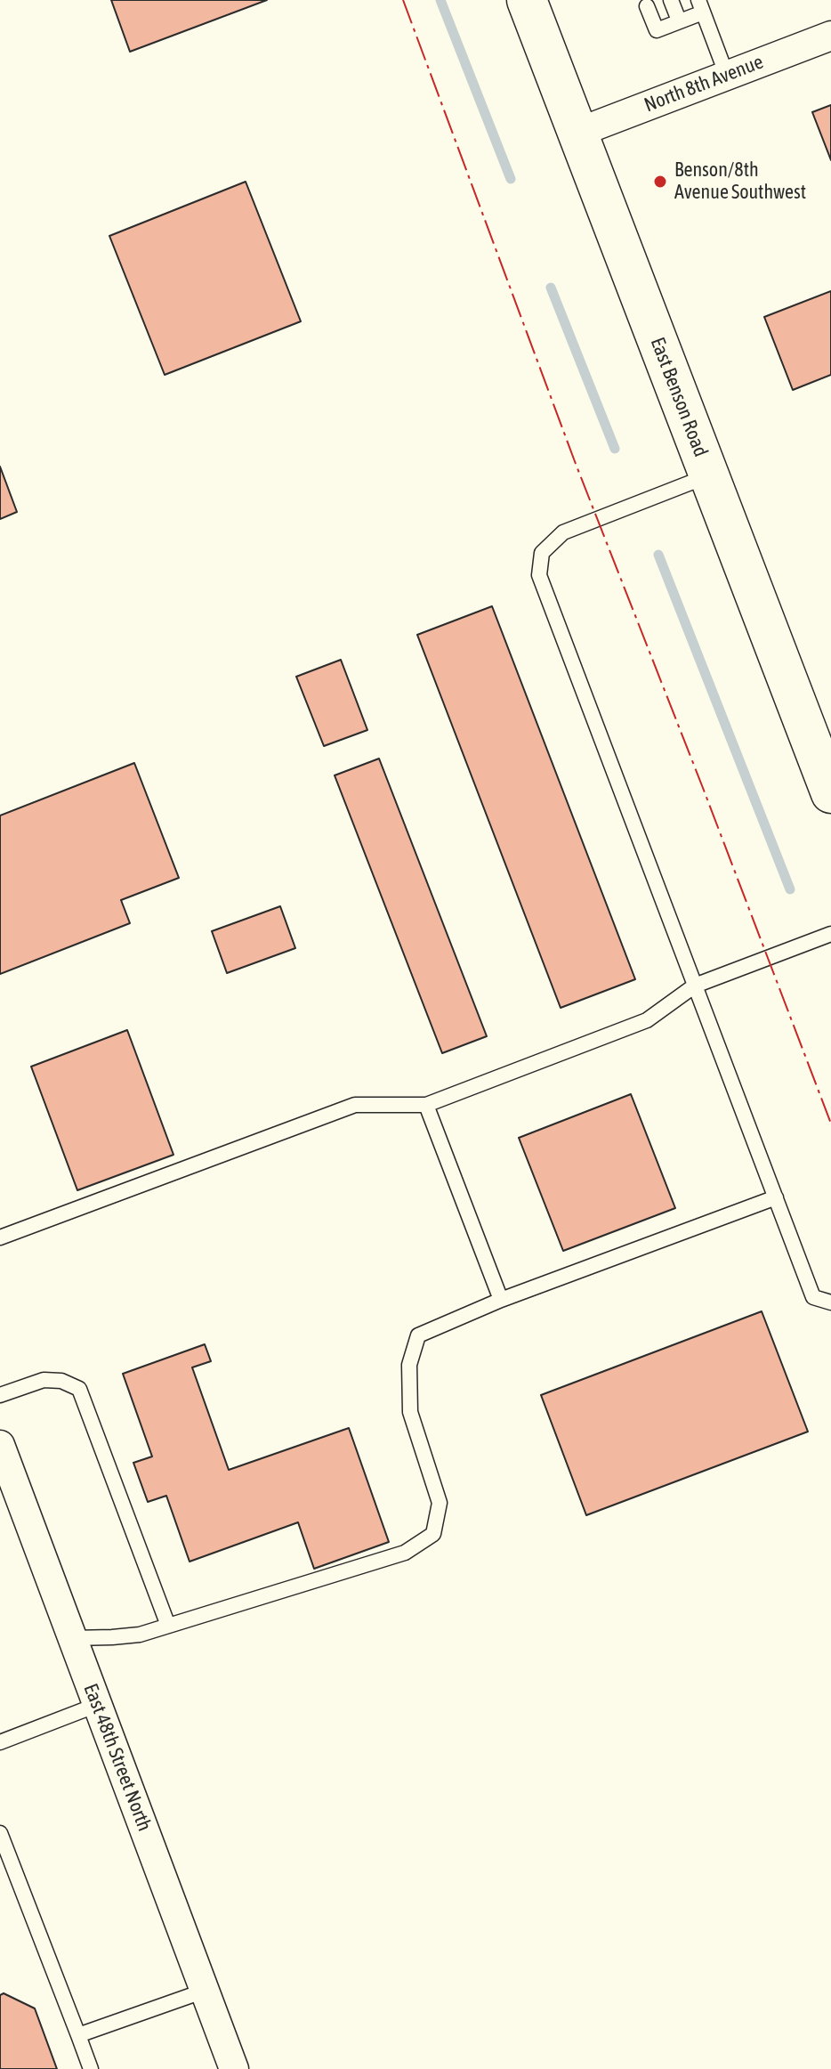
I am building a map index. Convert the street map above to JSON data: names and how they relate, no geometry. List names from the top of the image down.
{
  "streets": {
    "main road": ["East Benson Road"],
    "street": ["North 8th Avenue", "East 48th Street North"]
  },
  "crossings": [
    ["North 8th Avenue", "East Benson Road"]
  ],
  "places": ["Benson/8th Avenue Southwest"]
}
